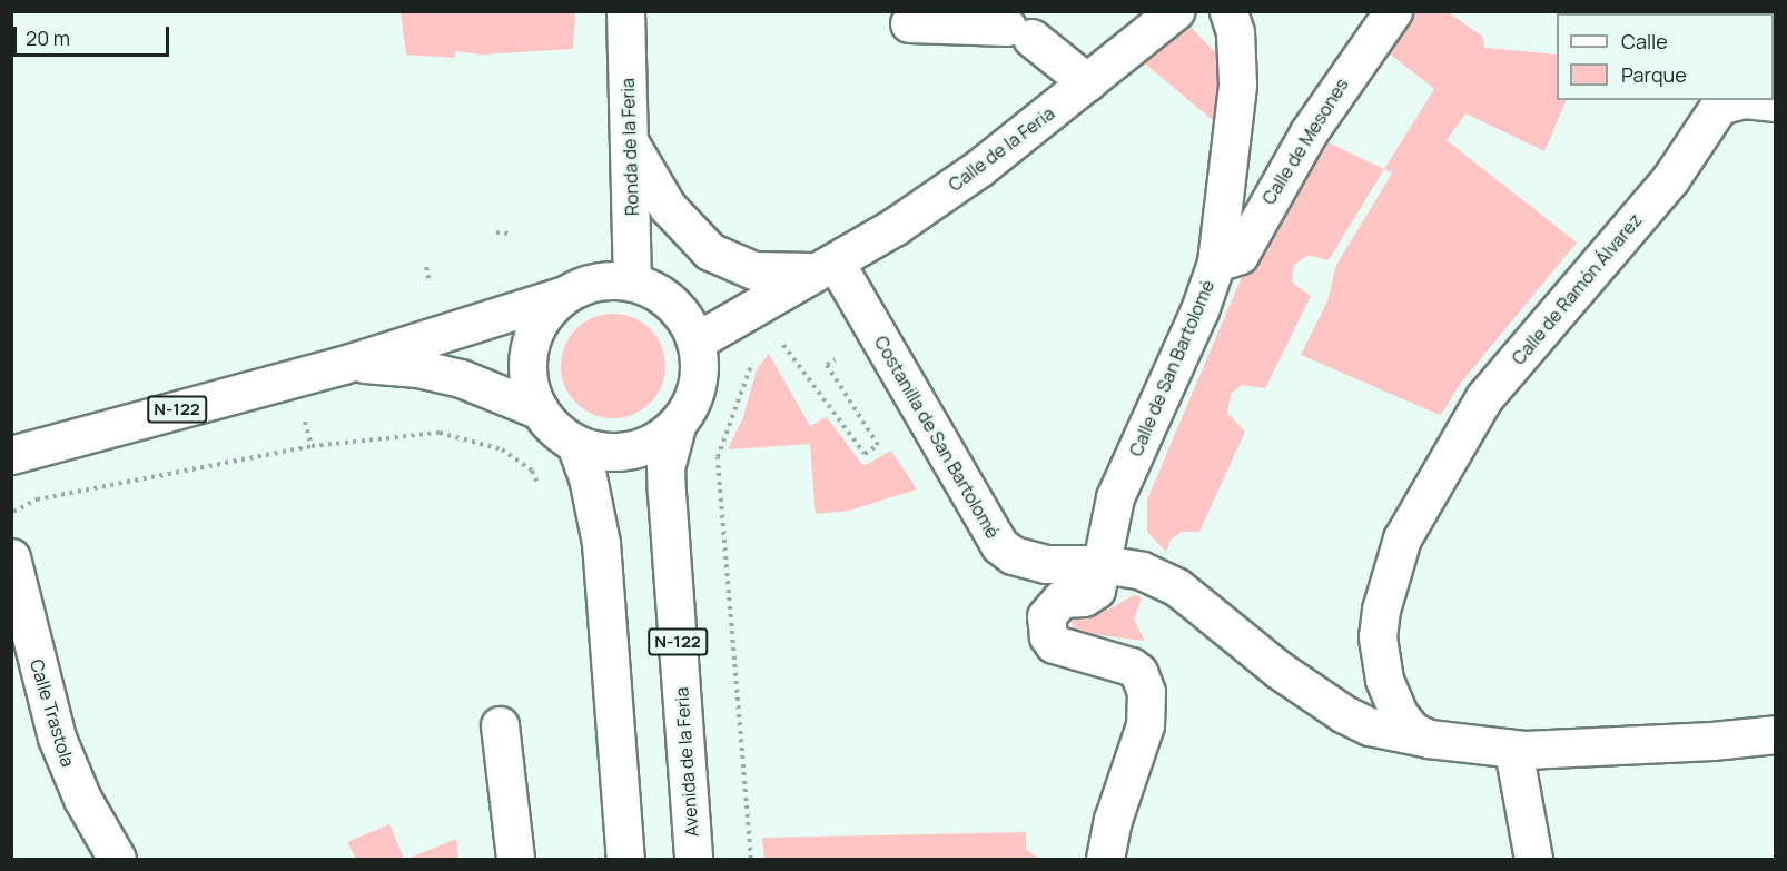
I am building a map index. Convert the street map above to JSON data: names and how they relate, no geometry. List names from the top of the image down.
{
  "streets": {
    "main road": [
      "Calle de Mesones",
      "Ronda de la Feria",
      "Calle de la Feria",
      "Calle de Ramón Álvarez",
      "Calle de San Bartolomé",
      "N-122",
      "Costanilla de San Bartolomé",
      "Calle Trastola",
      "Avenida de la Feria"
    ]
  },
  "crossings": [
    ["Calle de Mesones", "Calle de San Bartolomé"],
    ["Ronda de la Feria", "Calle de la Feria"],
    ["Ronda de la Feria", "N-122"],
    ["Ronda de la Feria", "Avenida de la Feria"],
    ["Calle de la Feria", "N-122"],
    ["Calle de la Feria", "Costanilla de San Bartolomé"],
    ["Calle de la Feria", "Avenida de la Feria"],
    ["Calle de Ramón Álvarez", "Costanilla de San Bartolomé"],
    ["Calle de San Bartolomé", "Costanilla de San Bartolomé"],
    ["N-122", "Avenida de la Feria"]
  ],
  "legend": ["Calle", "Parque"],
  "scale_bar": "20 m"
}
